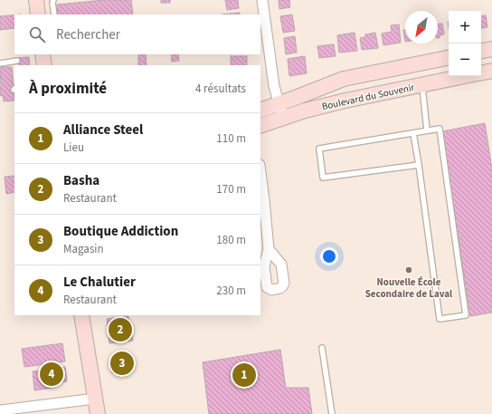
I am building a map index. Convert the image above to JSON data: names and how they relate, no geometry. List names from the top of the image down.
{
  "streets": {
    "street": ["Boulevard du Souvenir"]
  },
  "places": ["Nouvelle École Secondaire de Laval"],
  "north": "bottom left",
  "page": {
    "map_buttons": ["+", "−"],
    "search": "Rechercher",
    "heading": ["À proximité", "4 résultats"],
    "list": [
      {
        "mark": "1",
        "name": "Alliance Steel",
        "note": "Lieu",
        "value": "110 m"
      },
      {
        "mark": "2",
        "name": "Basha",
        "note": "Restaurant",
        "value": "170 m"
      },
      {
        "mark": "3",
        "name": "Boutique Addiction",
        "note": "Magasin",
        "value": "180 m"
      },
      {
        "mark": "4",
        "name": "Le Chalutier",
        "note": "Restaurant",
        "value": "230 m"
      }
    ],
    "pins": [
      "2",
      "3",
      "4",
      "1"
    ]
  }
}
